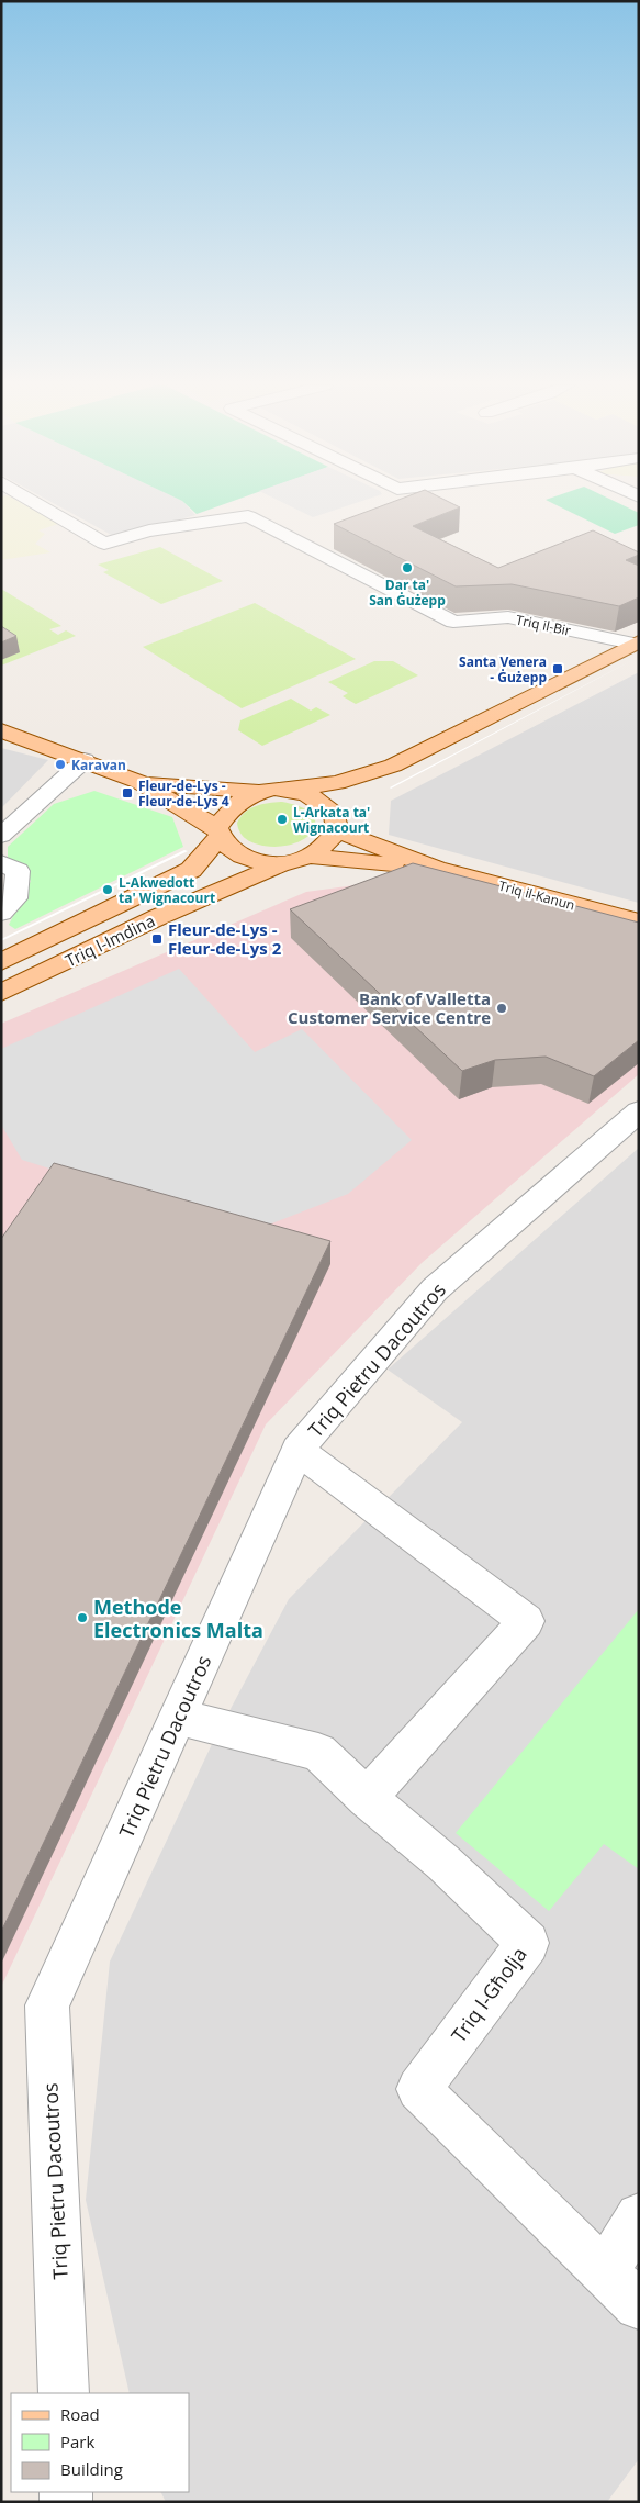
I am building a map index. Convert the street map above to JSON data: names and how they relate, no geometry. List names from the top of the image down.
{
  "streets": {
    "main road": ["Triq il-Kanun", "Triq l-Imdina"],
    "street": ["Triq il-Bir", "Triq Pietru Dacoutros", "Triq l-Għolja"]
  },
  "crossings": [
    ["Triq il-Kanun", "Triq l-Imdina"],
    ["Triq Pietru Dacoutros", "Triq l-Għolja"]
  ],
  "places": {
    "other": [
      "Dar ta' San Ġużepp",
      "Karavan",
      "L-Arkata ta' Wignacourt",
      "L-Akwedott ta' Wignacourt",
      "Bank of Valletta Customer Service Centre",
      "Methode Electronics Malta"
    ],
    "transit": ["Santa Venera - Ġużepp", "Fleur-de-Lys - Fleur-de-Lys 4", "Fleur-de-Lys - Fleur-de-Lys 2"]
  },
  "legend": ["Road", "Park", "Building"]
}
